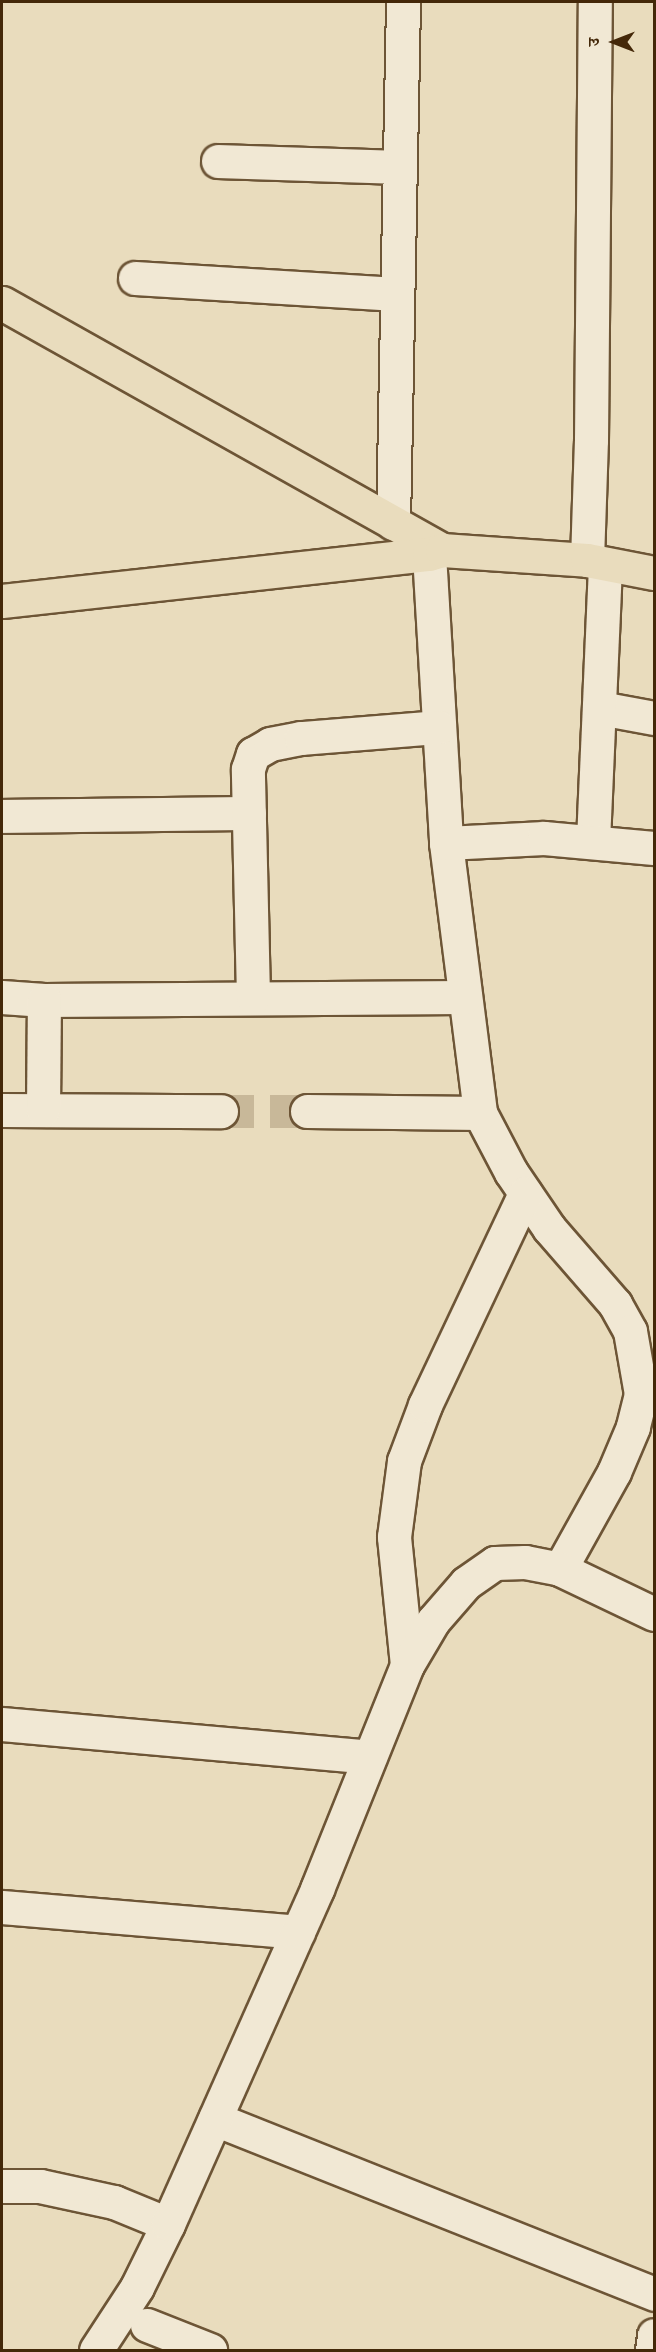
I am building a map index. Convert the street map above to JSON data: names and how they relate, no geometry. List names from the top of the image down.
{
  "north": "left"
}
